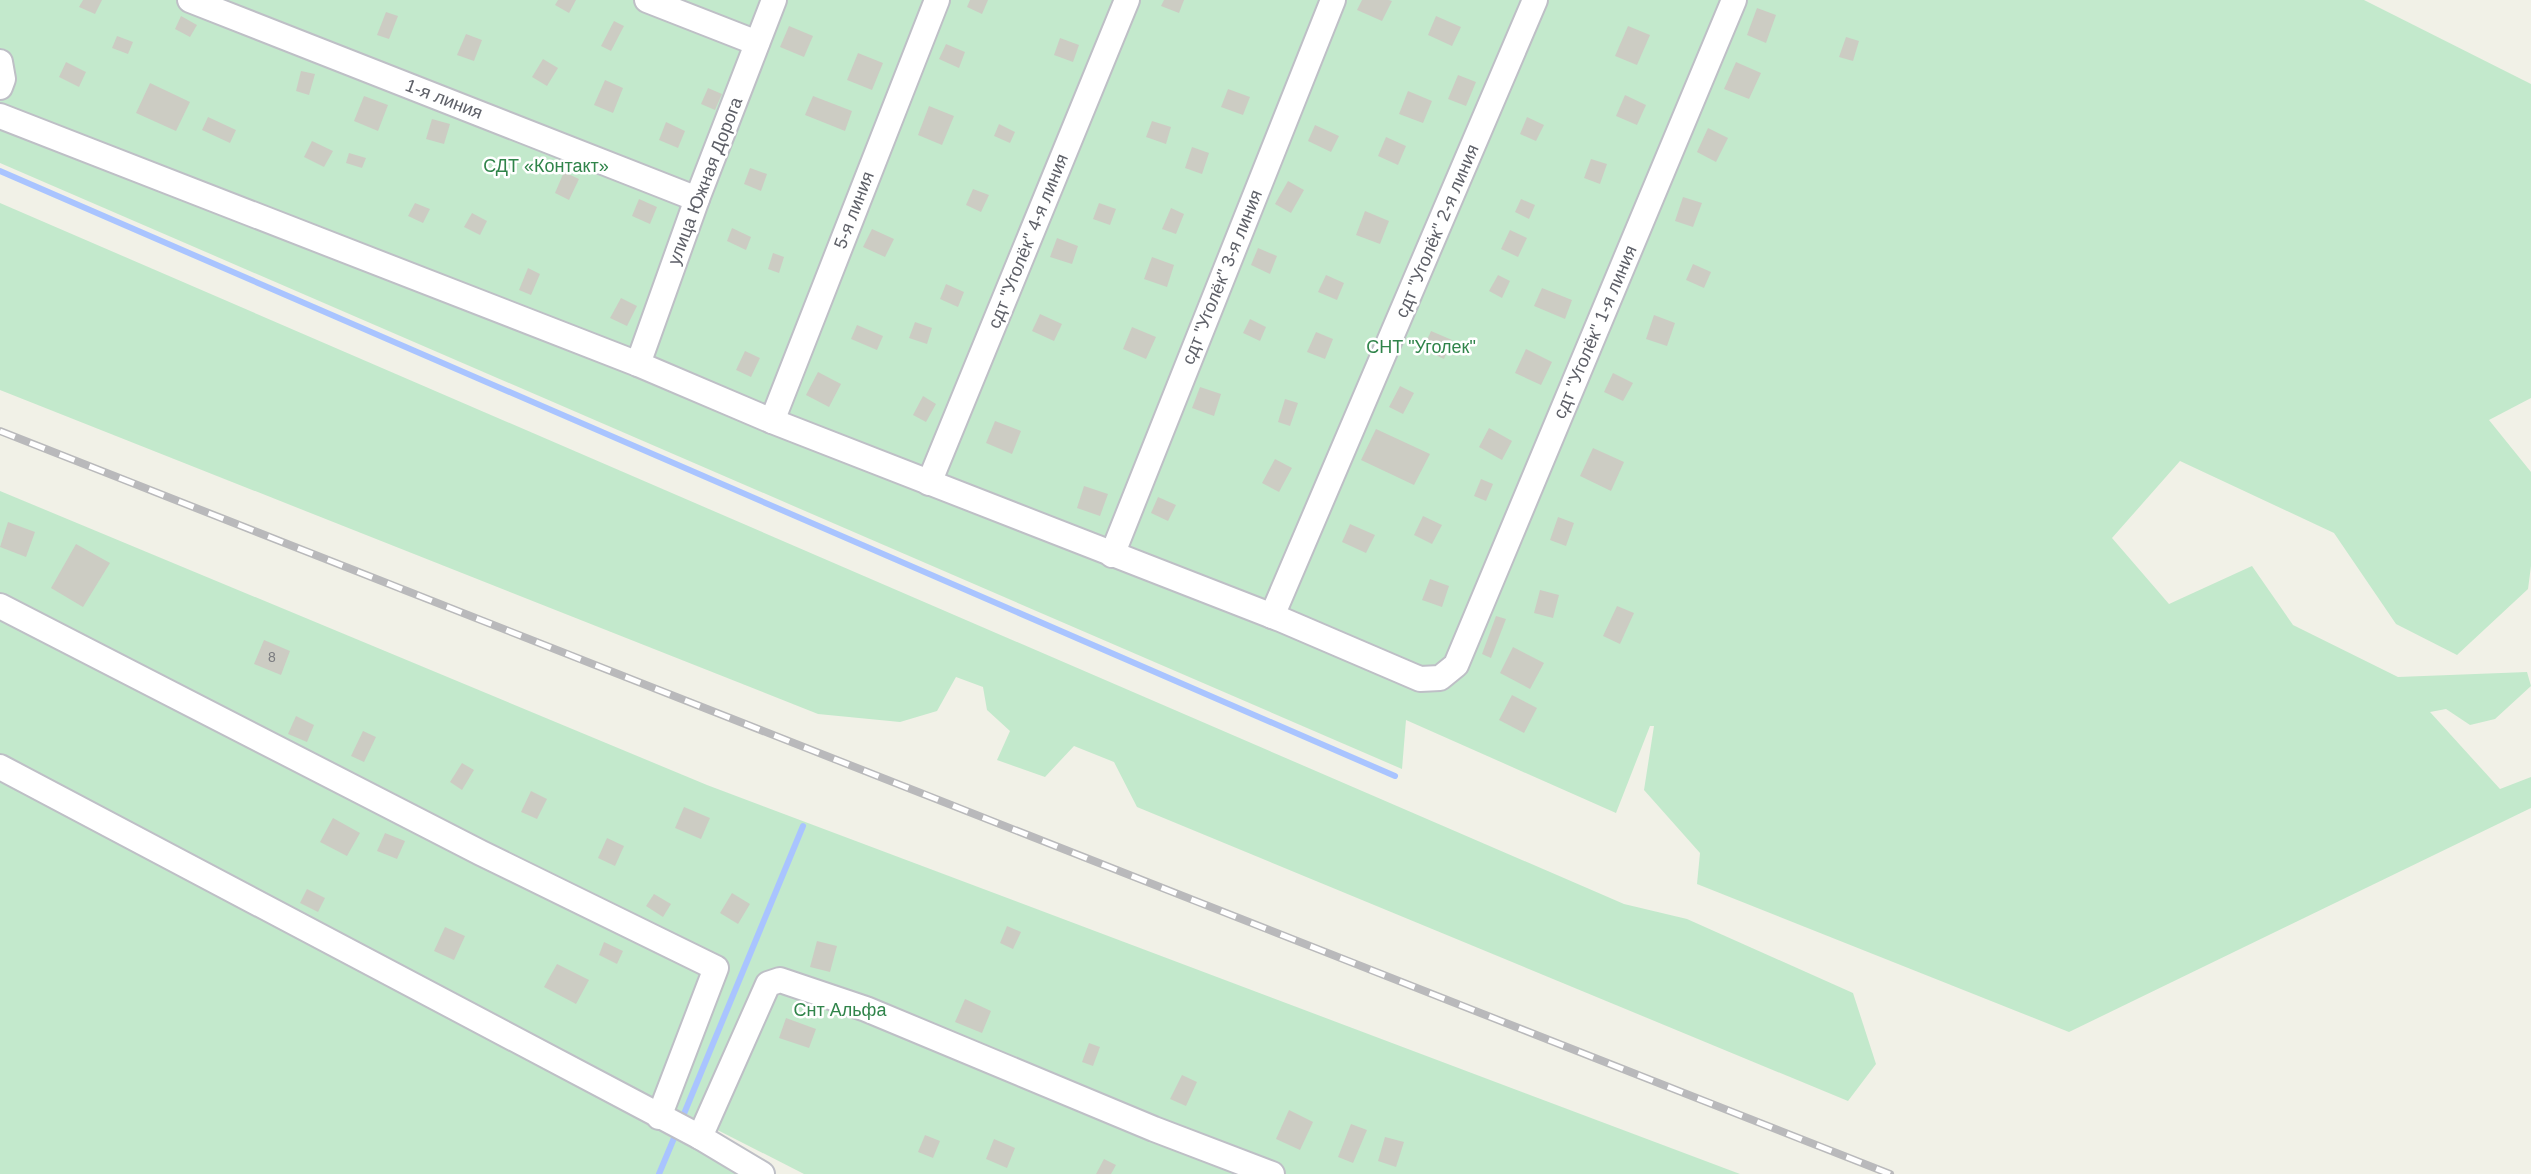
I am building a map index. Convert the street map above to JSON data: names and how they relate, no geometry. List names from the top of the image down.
{
  "streets": {
    "street": [
      "1-я линия",
      "улица Южная Дорога",
      "5-я линия",
      "сдт \"Уголёк\" 2-я линия",
      "сдт \"Уголёк\" 4-я линия",
      "сдт \"Уголёк\" 3-я линия",
      "сдт \"Уголёк\" 1-я линия"
    ]
  },
  "crossings": [
    ["1-я линия", "улица Южная Дорога"],
    ["сдт \"Уголёк\" 2-я линия", "сдт \"Уголёк\" 1-я линия"]
  ],
  "parks": ["СДТ «Контакт»", "СНТ \"Уголек\"", "Снт Альфа"],
  "house_numbers": ["8"]
}
